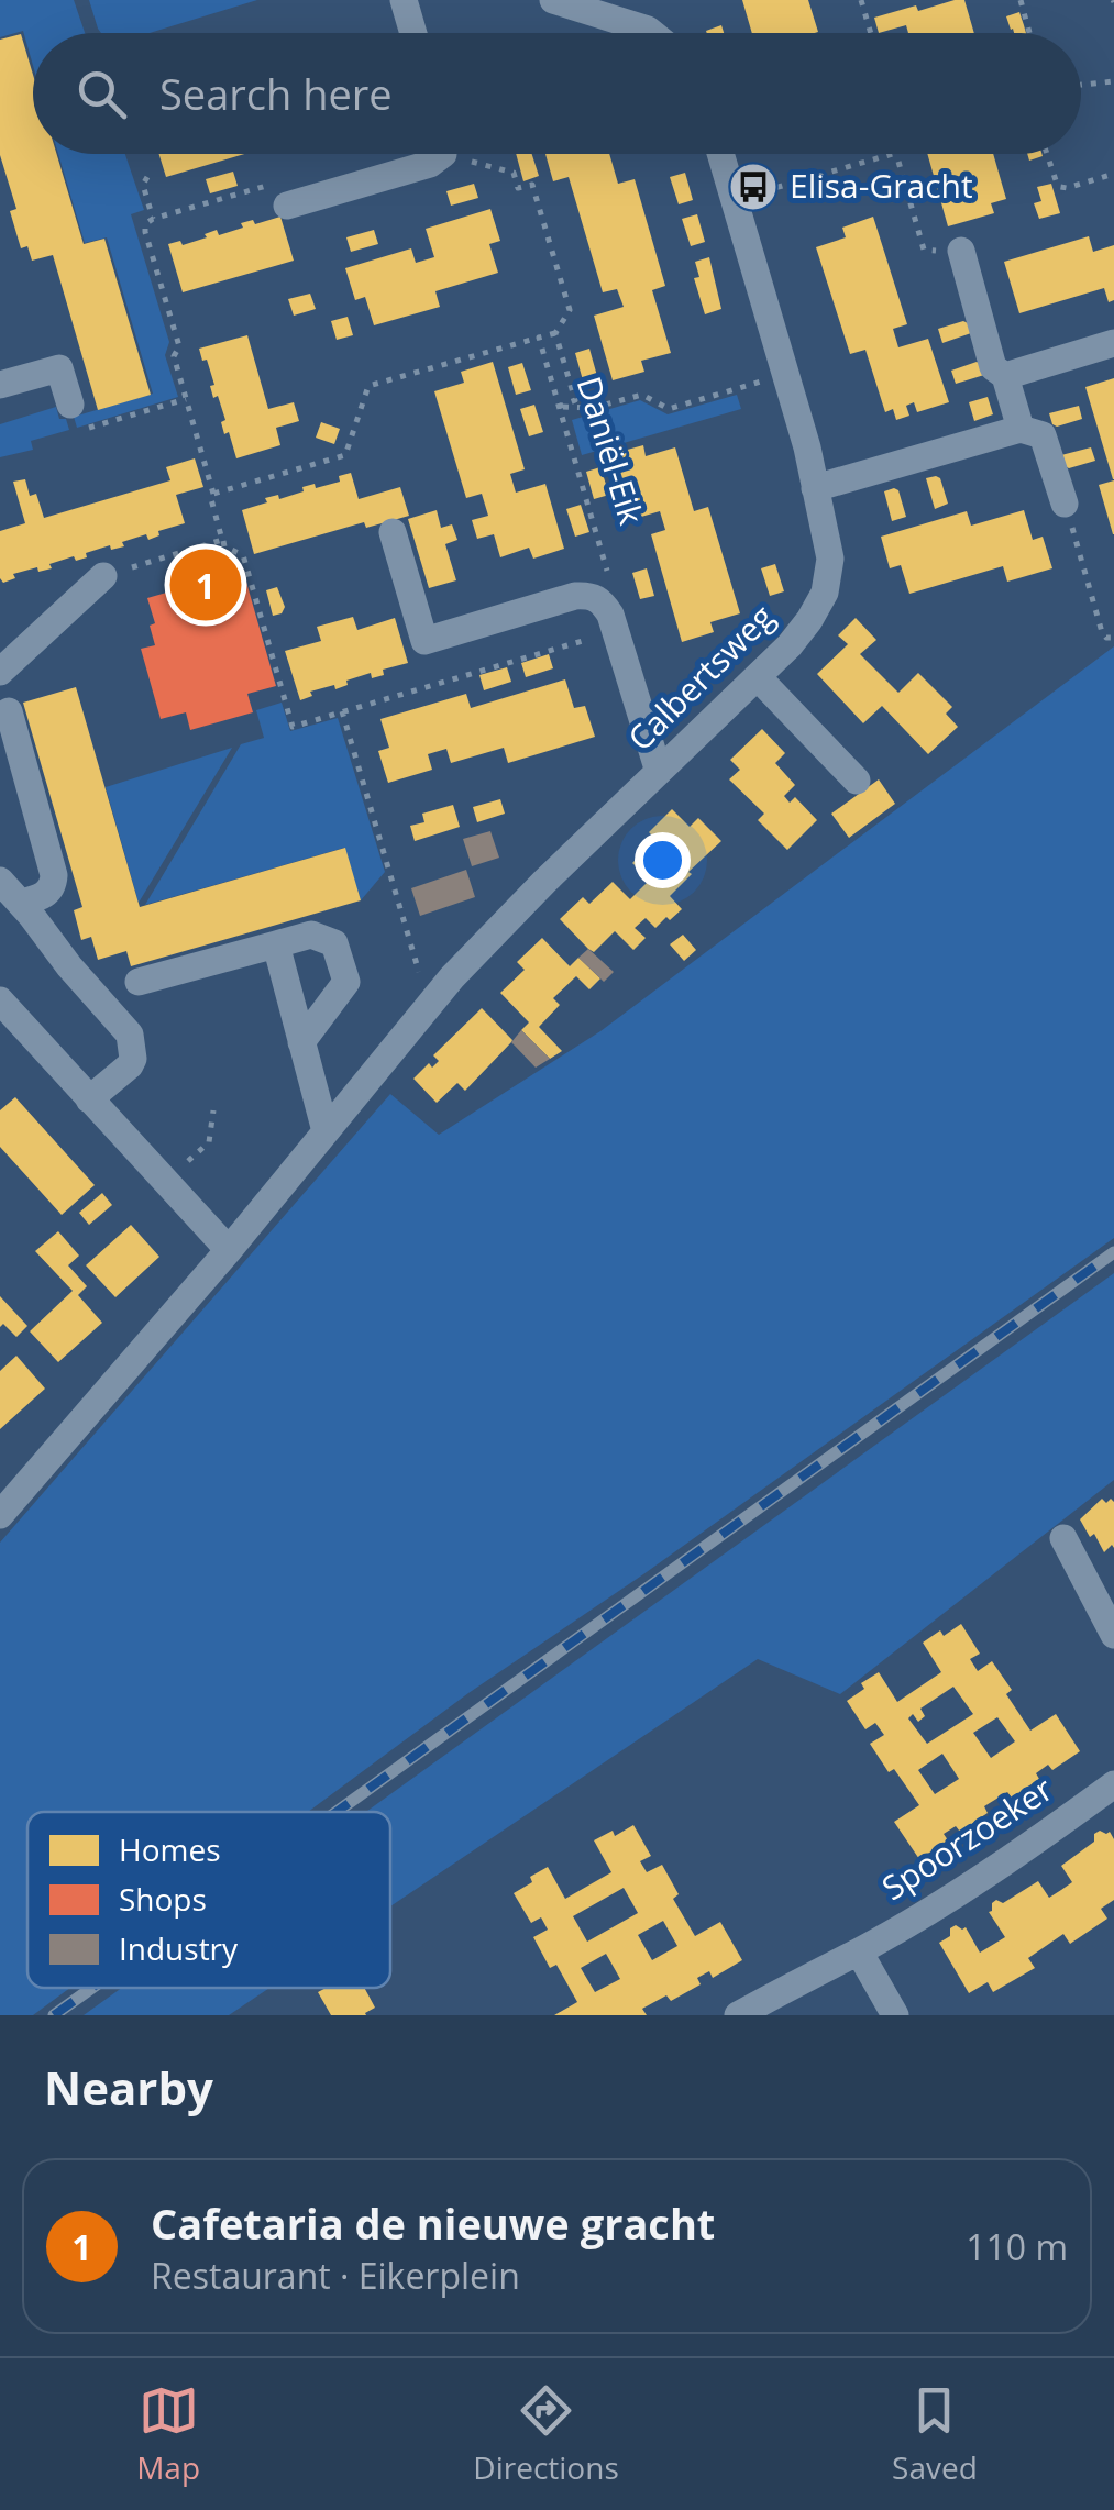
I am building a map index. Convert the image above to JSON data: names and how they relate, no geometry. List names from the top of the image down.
{
  "streets": {
    "street": ["Calbertsweg", "Spoorzoeker"],
    "path": ["Daniël-Eik"]
  },
  "places": {
    "bus stop": ["Elisa-Gracht"]
  },
  "legend": ["Homes", "Shops", "Industry"],
  "page": {
    "search": "Search here",
    "pins": "1",
    "heading": "Nearby",
    "list": [
      {
        "mark": "1",
        "name": "Cafetaria de nieuwe gracht",
        "note": "Restaurant · Eikerplein",
        "value": "110 m"
      }
    ],
    "nav": ["Map", "Directions", "Saved"]
  }
}
